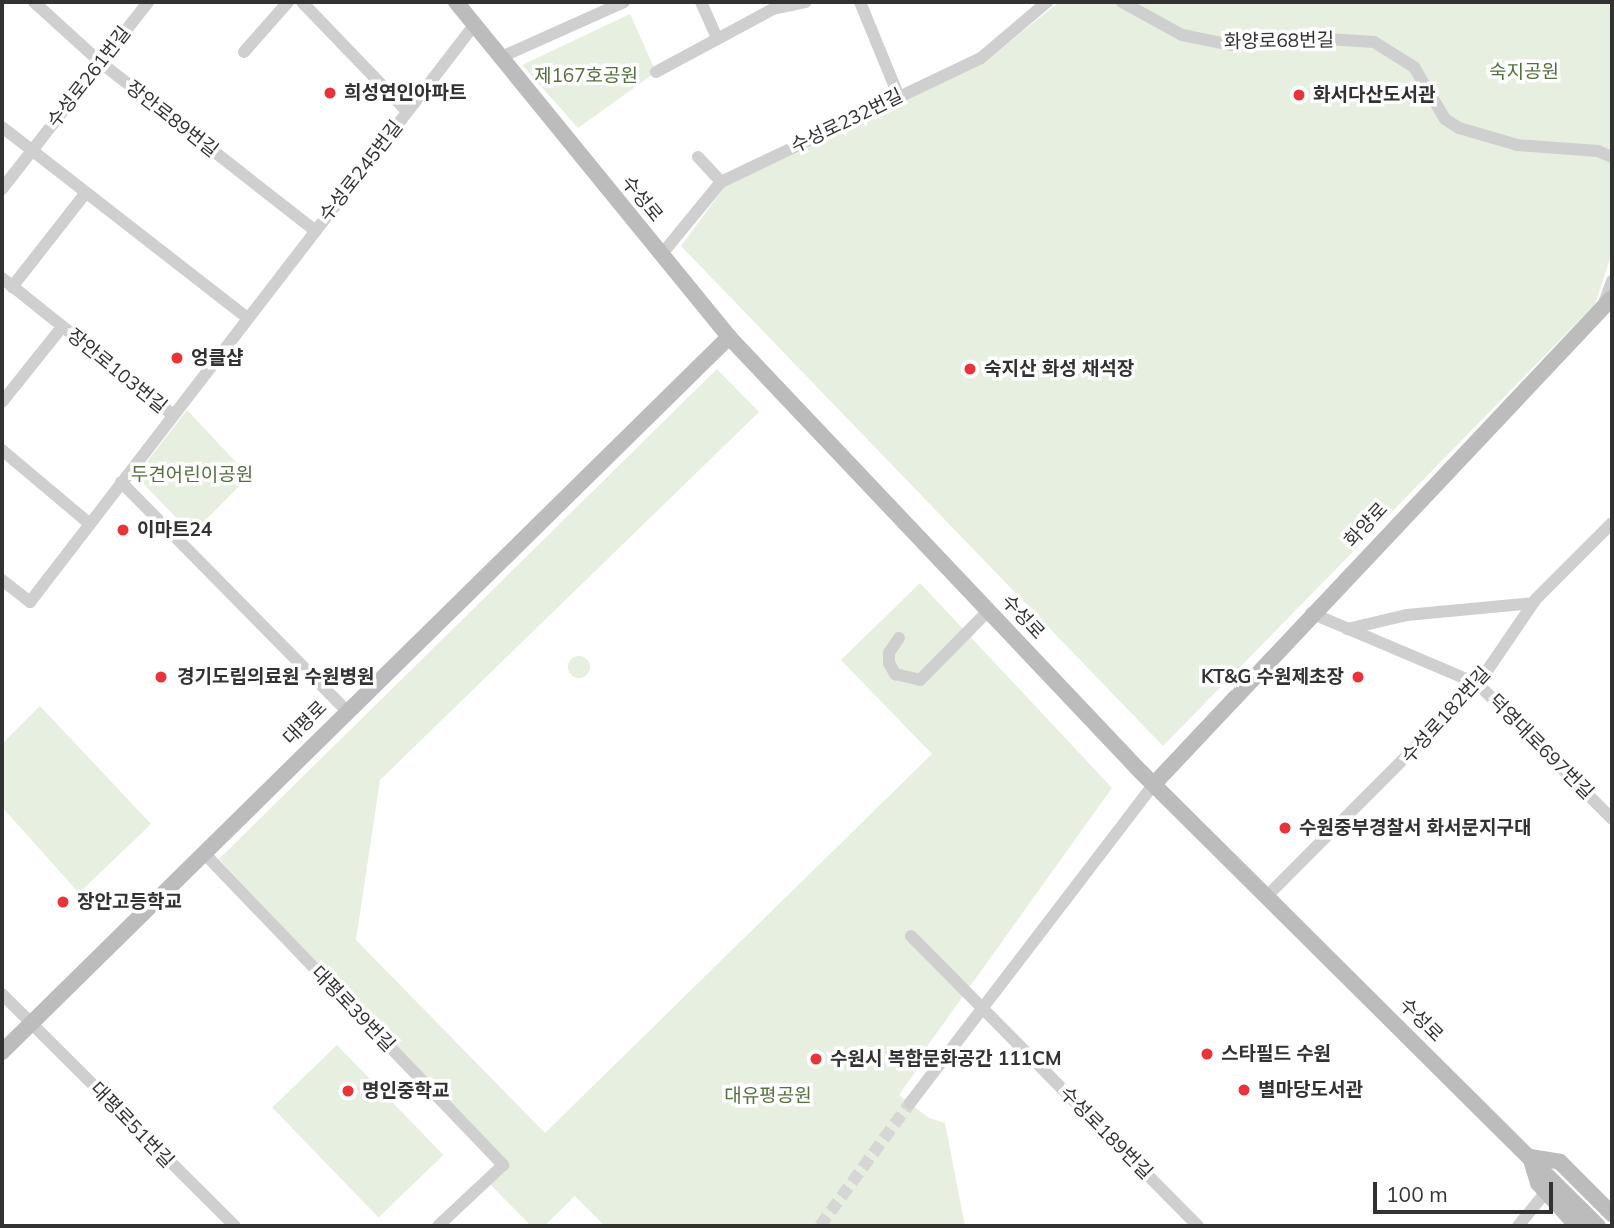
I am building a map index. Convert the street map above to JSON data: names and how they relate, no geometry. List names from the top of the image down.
{
  "streets": {
    "main road": ["수성로", "화양로", "대평로"],
    "street": [
      "화양로68번길",
      "수성로261번길",
      "장안로89번길",
      "수성로232번길",
      "수성로245번길",
      "장안로103번길",
      "수성로182번길",
      "덕영대로697번길",
      "대평로39번길",
      "대평로51번길",
      "수성로189번길"
    ]
  },
  "crossings": [
    ["수성로261번길", "장안로89번길"],
    ["장안로89번길", "수성로245번길"],
    ["수성로232번길", "수성로"],
    ["수성로245번길", "수성로"],
    ["수성로245번길", "장안로103번길"],
    ["수성로", "화양로"],
    ["수성로", "수성로182번길"],
    ["수성로", "대평로"],
    ["화양로", "덕영대로697번길"],
    ["수성로182번길", "덕영대로697번길"],
    ["대평로", "대평로39번길"],
    ["대평로", "대평로51번길"]
  ],
  "parks": [
    "숙지공원",
    "제167호공원",
    "두견어린이공원",
    "대유평공원"
  ],
  "places": [
    "희성연인아파트",
    "화서다산도서관",
    "엉클샵",
    "숙지산 화성 채석장",
    "이마트24",
    "경기도립의료원 수원병원",
    "KT&G 수원제초장",
    "수원중부경찰서 화서문지구대",
    "장안고등학교",
    "스타필드 수원",
    "수원시 복합문화공간 111CM",
    "별마당도서관",
    "명인중학교"
  ],
  "scale_bar": "100 m"
}
